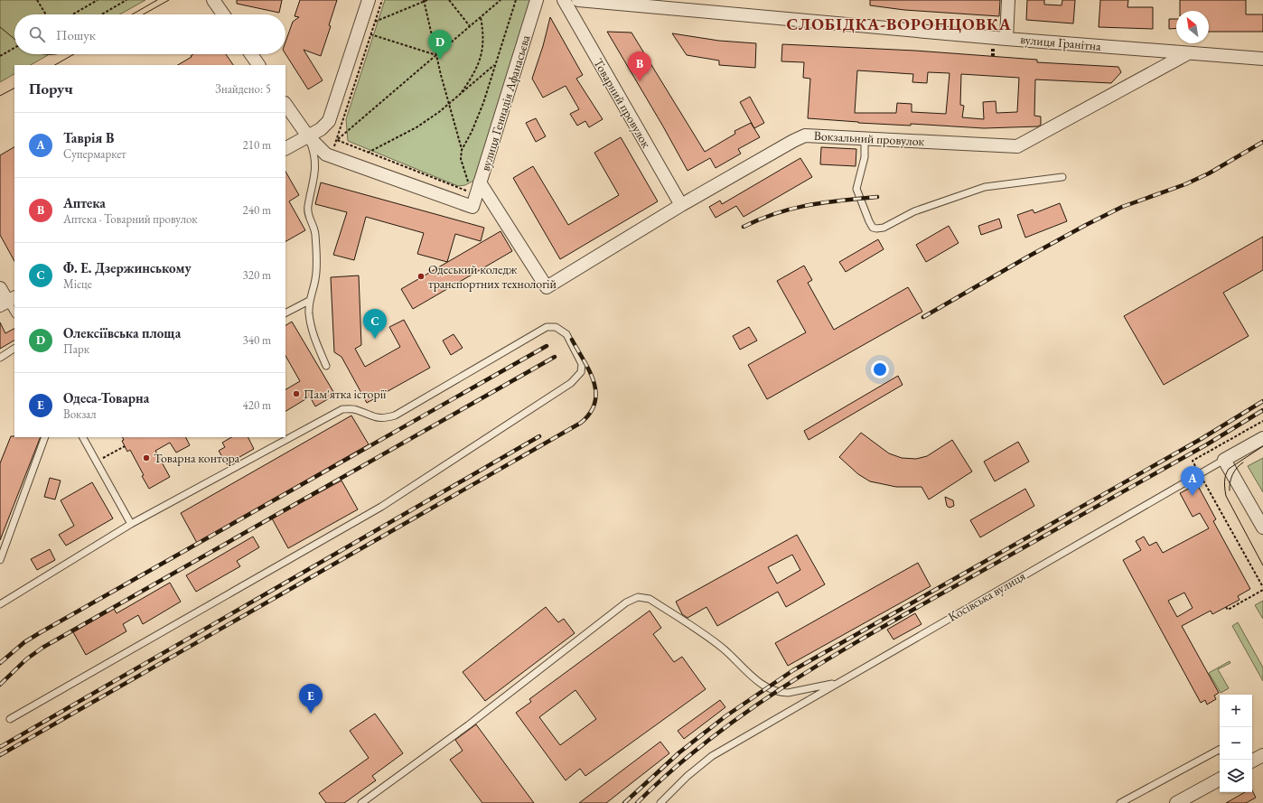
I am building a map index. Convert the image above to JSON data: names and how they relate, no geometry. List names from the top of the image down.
{
  "streets": {
    "street": [
      "вулиця Гранітна",
      "вулиця Геннадія Афанасьєва",
      "Товарний провулок",
      "Вокзальний провулок",
      "Косівська вулиця"
    ]
  },
  "crossings": [
    ["вулиця Гранітна", "Вокзальний провулок"],
    ["вулиця Геннадія Афанасьєва", "Вокзальний провулок"],
    ["Товарний провулок", "Вокзальний провулок"]
  ],
  "districts": ["СЛОБІДКА-ВОРОНЦОВКА"],
  "places": ["Одеський коледж транспортних технологій", "Пам'ятка історії", "Товарна контора"],
  "north": "top left",
  "page": {
    "search": "Пошук",
    "pins": [
      "D",
      "B",
      "C",
      "A",
      "E"
    ],
    "heading": ["Поруч", "Знайдено: 5"],
    "list": [
      {
        "mark": "A",
        "name": "Таврія В",
        "note": "Супермаркет",
        "value": "210 m"
      },
      {
        "mark": "B",
        "name": "Аптека",
        "note": "Аптека · Товарний провулок",
        "value": "240 m"
      },
      {
        "mark": "C",
        "name": "Ф. Е. Дзержинському",
        "note": "Місце",
        "value": "320 m"
      },
      {
        "mark": "D",
        "name": "Олексіївська площа",
        "note": "Парк",
        "value": "340 m"
      },
      {
        "mark": "E",
        "name": "Одеса-Товарна",
        "note": "Вокзал",
        "value": "420 m"
      }
    ],
    "map_buttons": ["+", "−"]
  }
}
